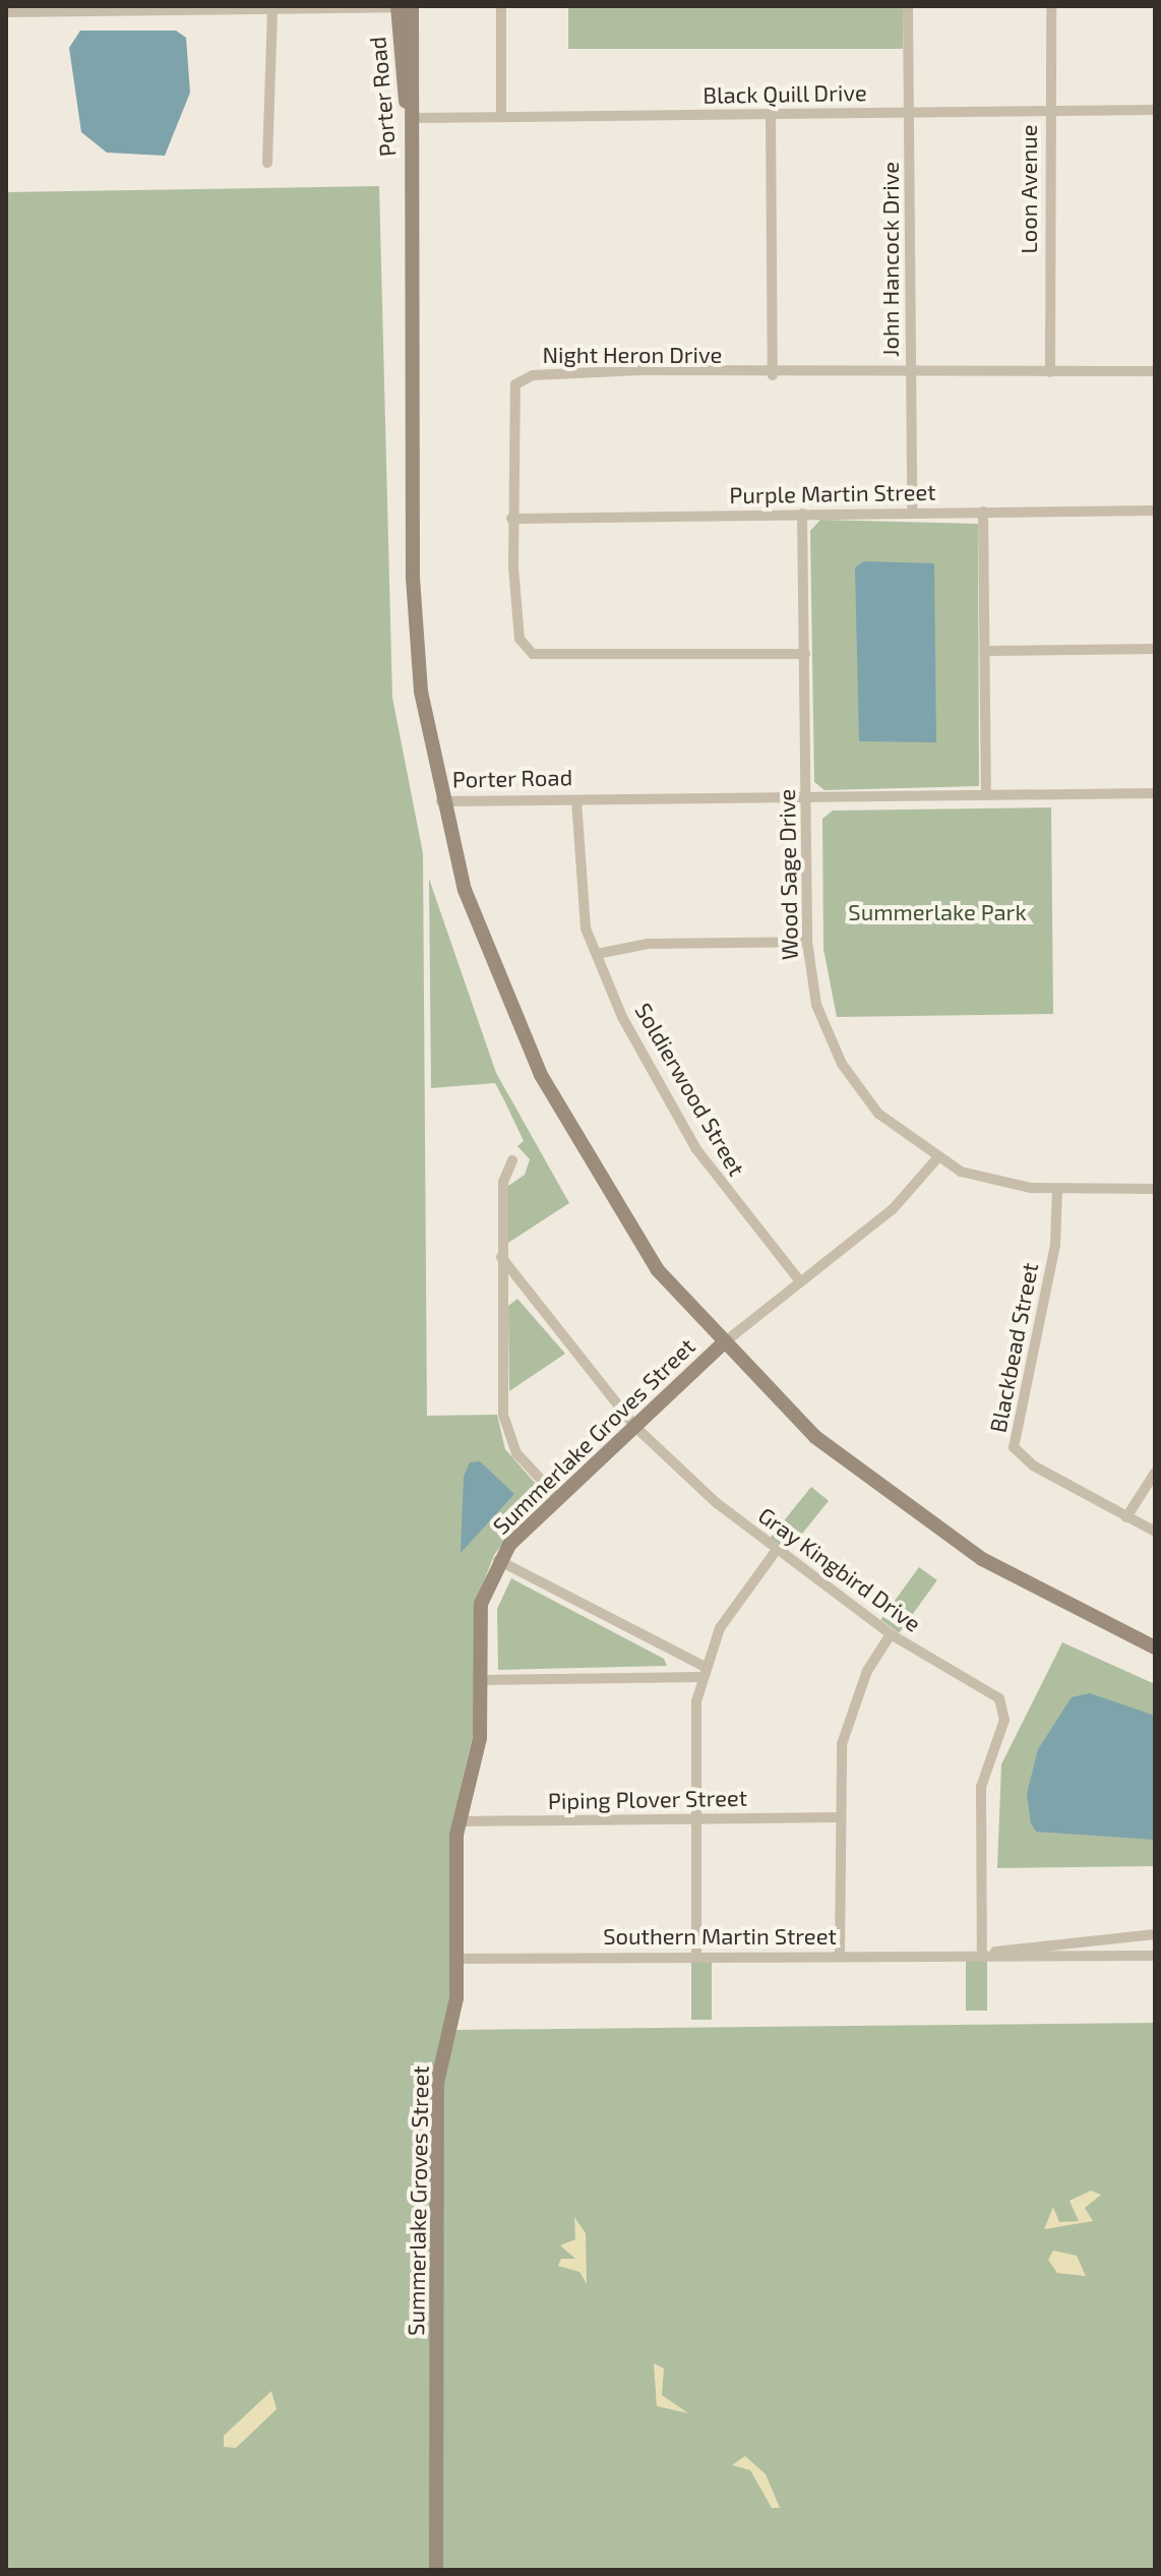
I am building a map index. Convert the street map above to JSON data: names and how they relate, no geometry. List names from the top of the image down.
{
  "streets": {
    "main road": ["Porter Road", "Summerlake Groves Street"],
    "street": [
      "Black Quill Drive",
      "Loon Avenue",
      "John Hancock Drive",
      "Night Heron Drive",
      "Purple Martin Street",
      "Wood Sage Drive",
      "Soldierwood Street",
      "Blackbead Street",
      "Gray Kingbird Drive",
      "Piping Plover Street",
      "Southern Martin Street"
    ]
  },
  "crossings": [
    ["Black Quill Drive", "Porter Road"],
    ["Black Quill Drive", "Loon Avenue"],
    ["Black Quill Drive", "John Hancock Drive"],
    ["Porter Road", "Wood Sage Drive"],
    ["Porter Road", "Soldierwood Street"],
    ["Loon Avenue", "Night Heron Drive"],
    ["John Hancock Drive", "Night Heron Drive"],
    ["John Hancock Drive", "Purple Martin Street"],
    ["Night Heron Drive", "Purple Martin Street"],
    ["Night Heron Drive", "Wood Sage Drive"],
    ["Purple Martin Street", "Wood Sage Drive"],
    ["Wood Sage Drive", "Blackbead Street"],
    ["Wood Sage Drive", "Summerlake Groves Street"],
    ["Soldierwood Street", "Summerlake Groves Street"],
    ["Summerlake Groves Street", "Gray Kingbird Drive"],
    ["Summerlake Groves Street", "Piping Plover Street"],
    ["Summerlake Groves Street", "Southern Martin Street"],
    ["Gray Kingbird Drive", "Southern Martin Street"]
  ],
  "parks": ["Summerlake Park"]
}
